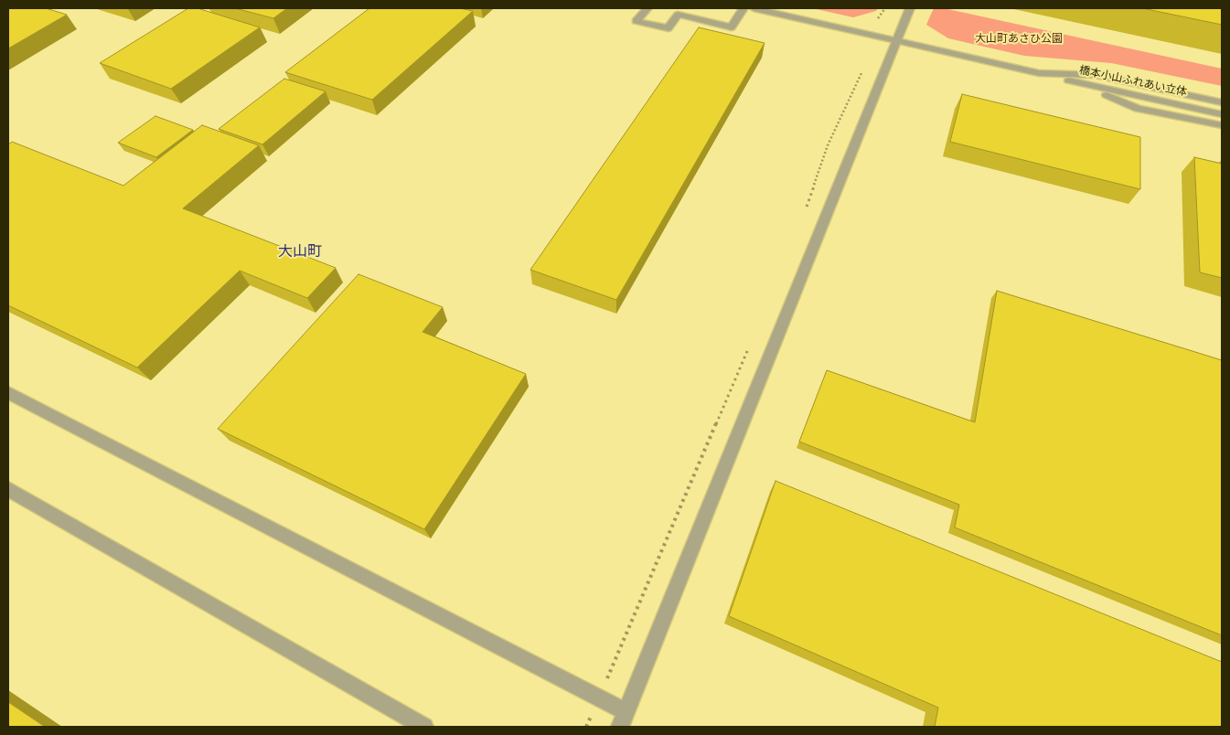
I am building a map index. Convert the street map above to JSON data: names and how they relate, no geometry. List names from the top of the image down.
{
  "streets": {
    "street": ["橋本小山ふれあい立体"]
  },
  "districts": ["大山町"],
  "parks": ["大山町あさひ公園"]
}
